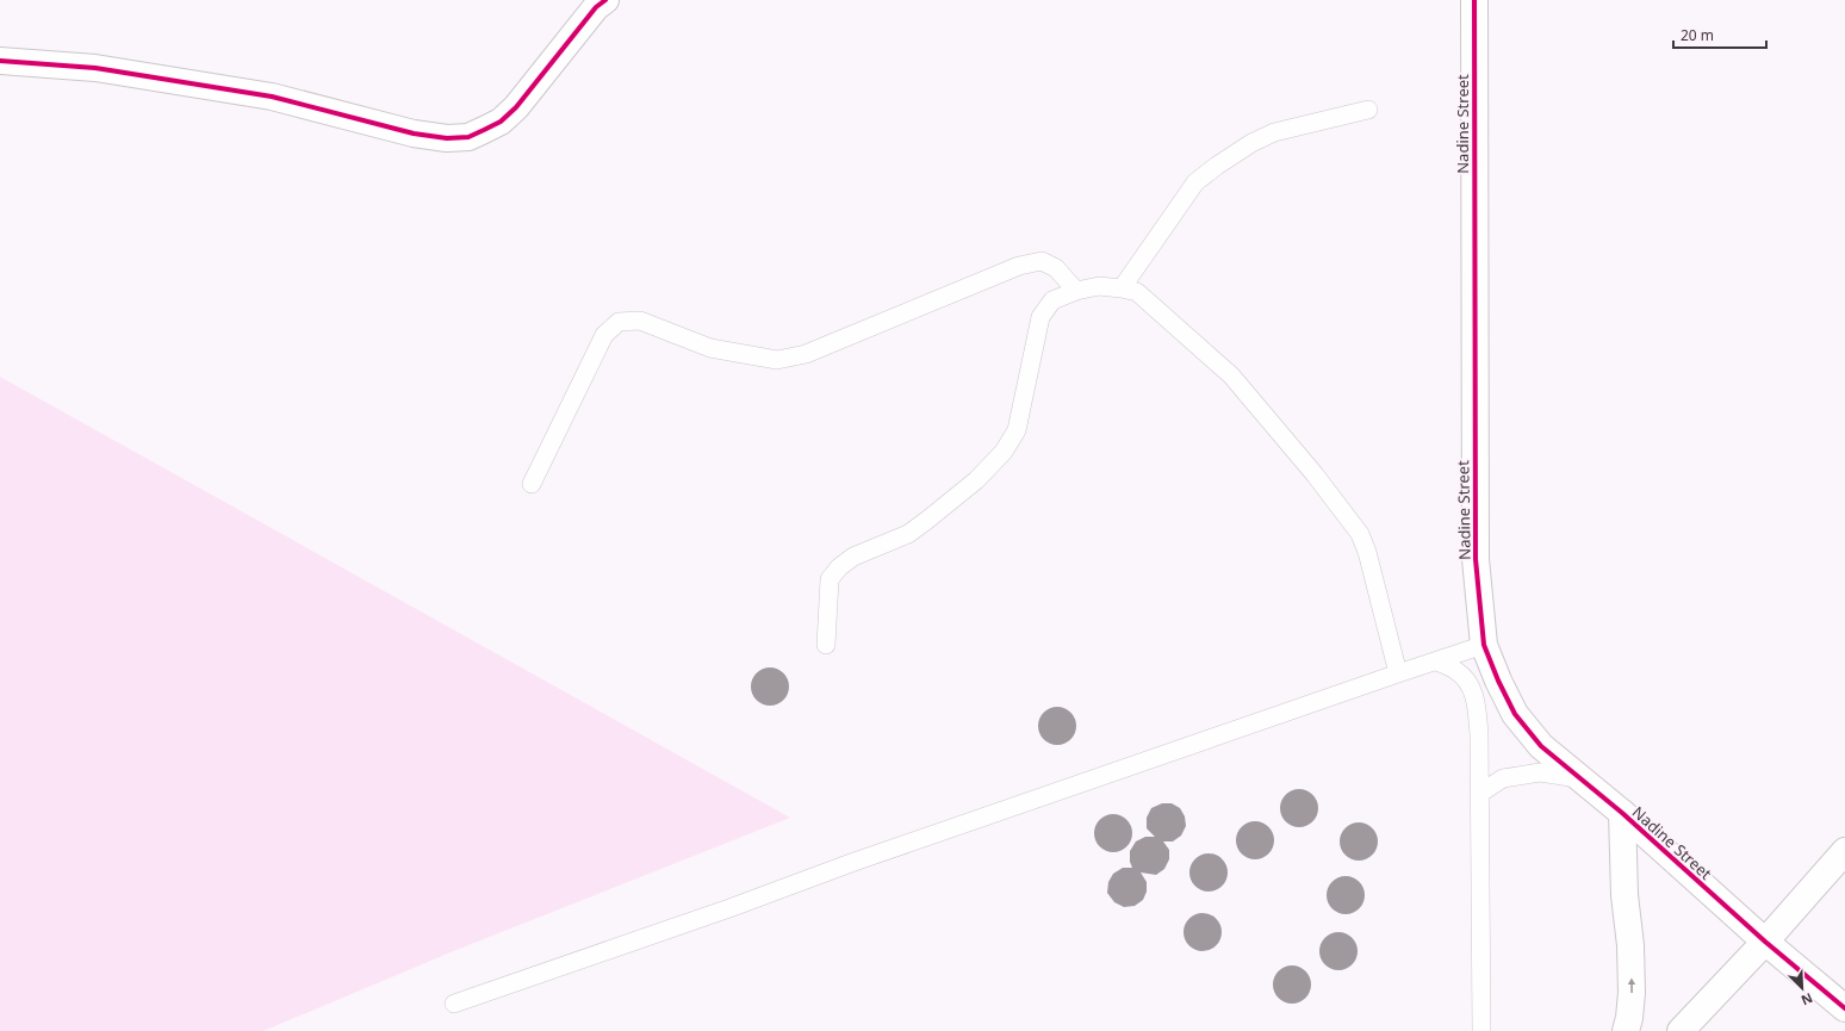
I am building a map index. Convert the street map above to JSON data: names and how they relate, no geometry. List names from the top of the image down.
{
  "streets": {
    "street": ["Nadine Street"]
  },
  "scale_bar": "20 m",
  "north": "bottom right"
}
